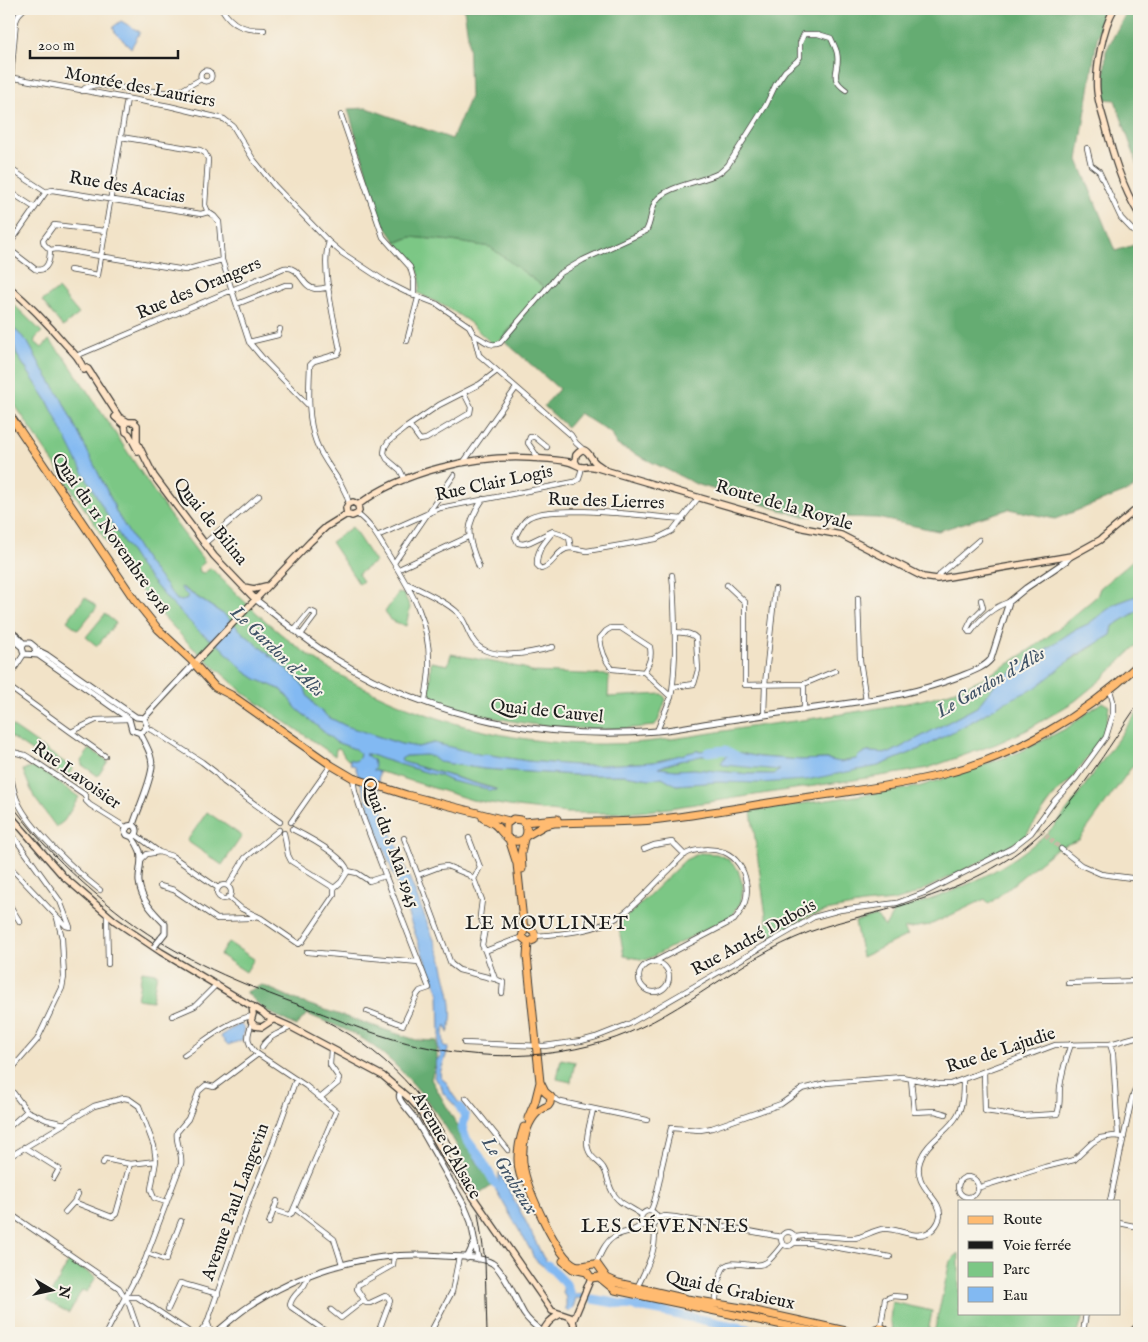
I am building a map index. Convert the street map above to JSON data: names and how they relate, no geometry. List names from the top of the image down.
{
  "streets": {
    "main road": [
      "Route de la Royale",
      "Quai de Bilina",
      "Quai du 11 Novembre 1918",
      "Quai du 8 Mai 1945",
      "Avenue d'Alsace",
      "Quai de Grabieux"
    ],
    "street": [
      "Montée des Lauriers",
      "Rue des Acacias",
      "Rue des Orangers",
      "Rue Clair Logis",
      "Rue des Lierres",
      "Quai de Cauvel",
      "Rue Lavoisier",
      "Rue André Dubois",
      "Rue de Lajudie",
      "Avenue Paul Langevin"
    ]
  },
  "crossings": [
    ["Montée des Lauriers", "Route de la Royale"],
    ["Rue Clair Logis", "Route de la Royale"],
    ["Quai de Bilina", "Quai de Cauvel"],
    ["Quai du 11 Novembre 1918", "Quai du 8 Mai 1945"]
  ],
  "districts": ["LE MOULINET", "LES CÉVENNES"],
  "water": ["Le Gardon d'Alès", "Le Grabieux"],
  "legend": [
    "Route",
    "Voie ferrée",
    "Parc",
    "Eau"
  ],
  "scale_bar": "200 m",
  "north": "right"
}
